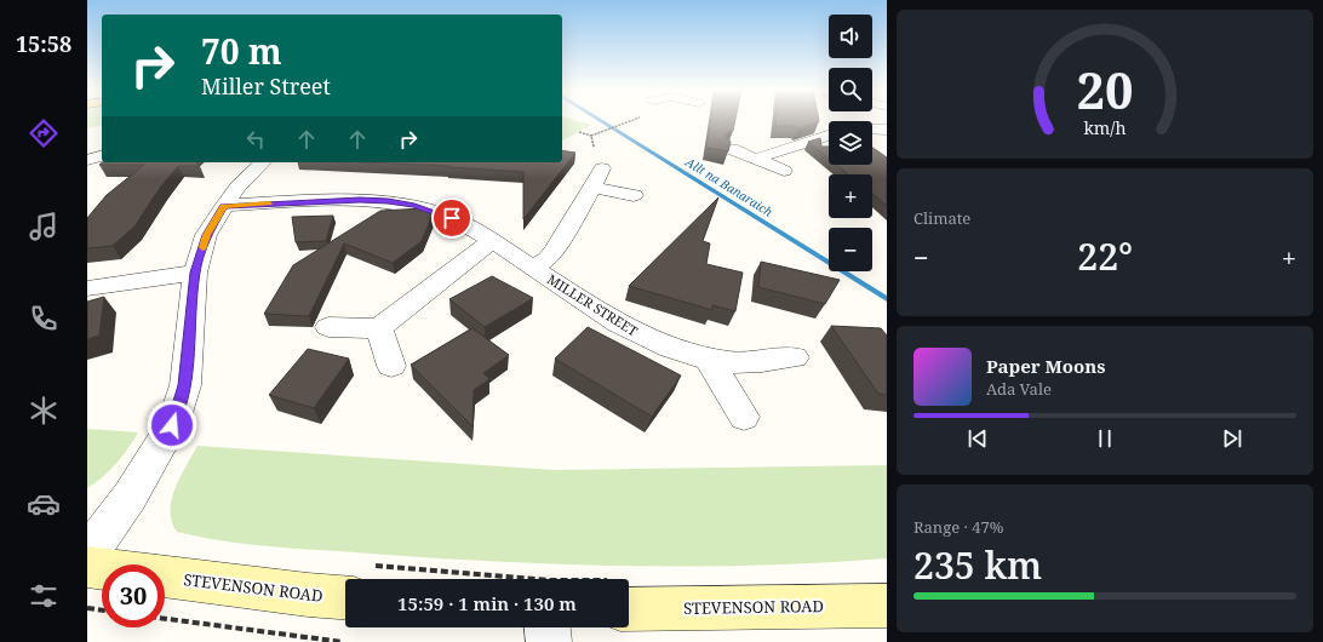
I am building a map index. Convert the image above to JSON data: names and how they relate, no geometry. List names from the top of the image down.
{
  "streets": {
    "street": ["MILLER STREET", "STEVENSON ROAD"]
  },
  "water": ["Allt na Banaraich"],
  "page": {
    "tabs": "15:58",
    "map_buttons": ["+", "−"],
    "turn": ["70 m", "Miller Street"],
    "tile": [
      "Climate",
      ["Range · 47%", "235 km"]
    ],
    "heat": ["−", "22°", "+"],
    "song": ["Paper Moons", "Ada Vale"],
    "limit": "30",
    "trip": "15:59 · 1 min · 130 m",
    "gauge": ["20", "km/h"]
  }
}
